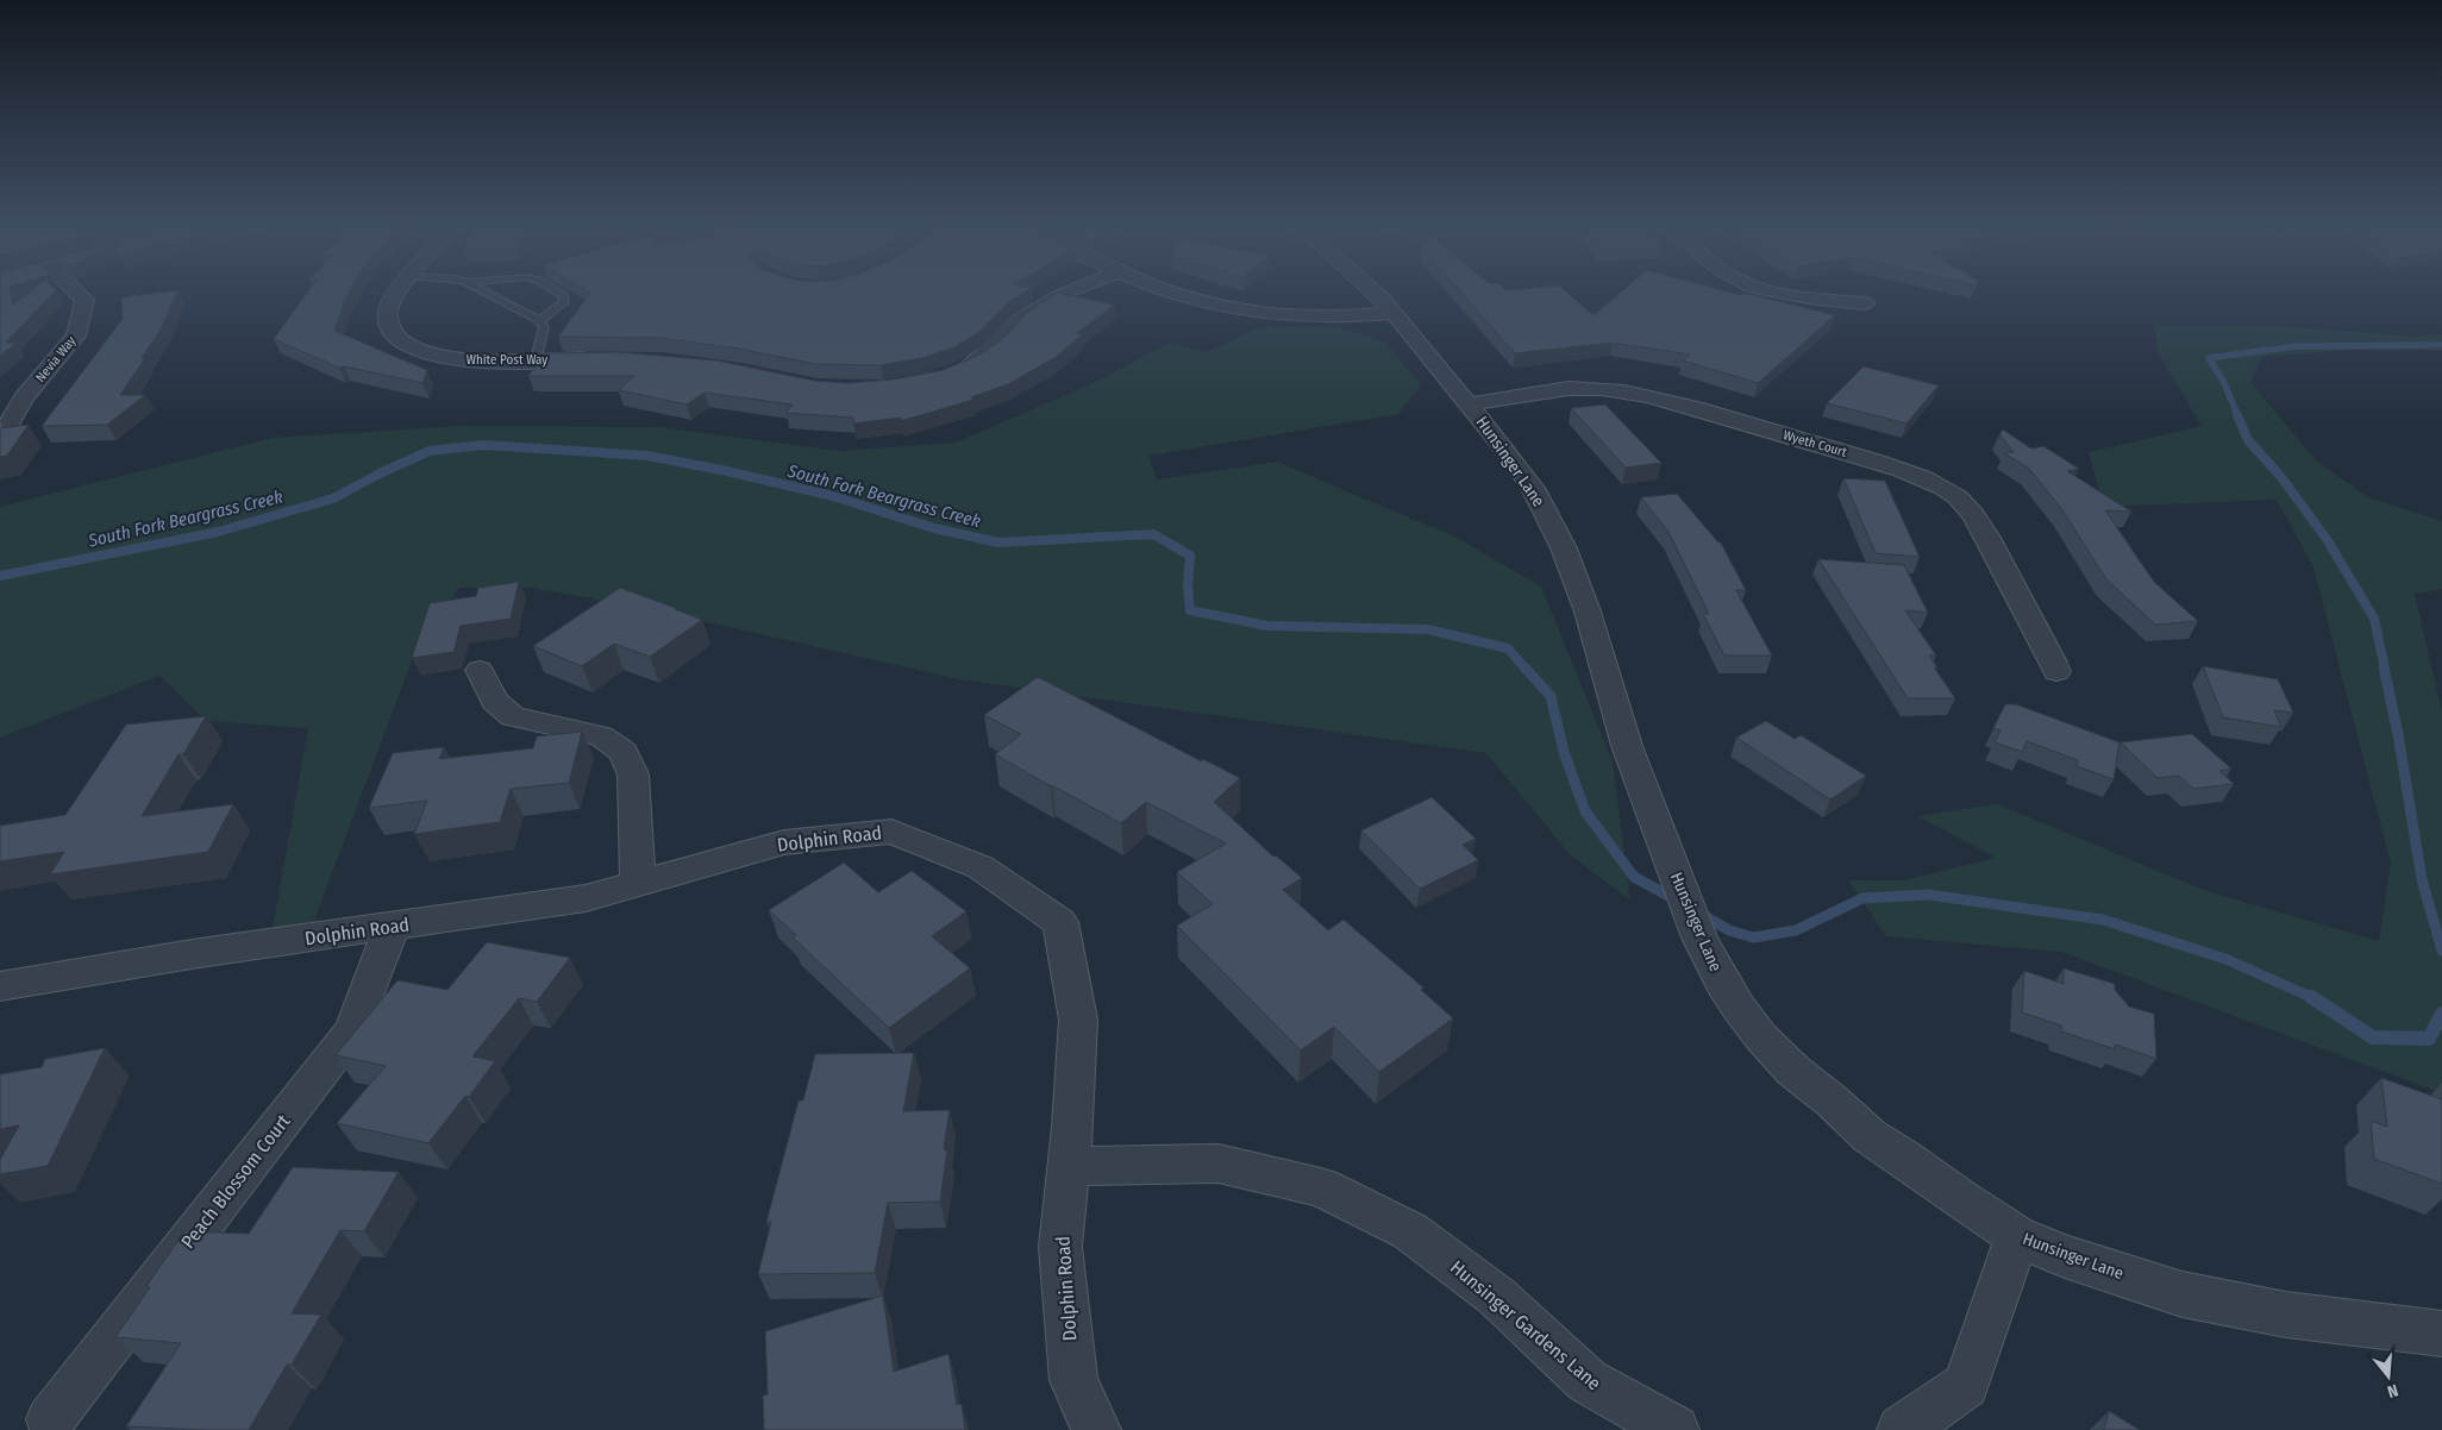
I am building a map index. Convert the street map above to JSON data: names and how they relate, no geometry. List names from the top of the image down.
{
  "streets": {
    "street": [
      "Nevia Way",
      "White Post Way",
      "Wyeth Court",
      "Hunsinger Lane",
      "Dolphin Road",
      "Peach Blossom Court",
      "Hunsinger Gardens Lane"
    ]
  },
  "crossings": [
    ["Wyeth Court", "Hunsinger Lane"],
    ["Dolphin Road", "Peach Blossom Court"],
    ["Dolphin Road", "Hunsinger Gardens Lane"]
  ],
  "water": ["South Fork Beargrass Creek"],
  "north": "bottom"
}
